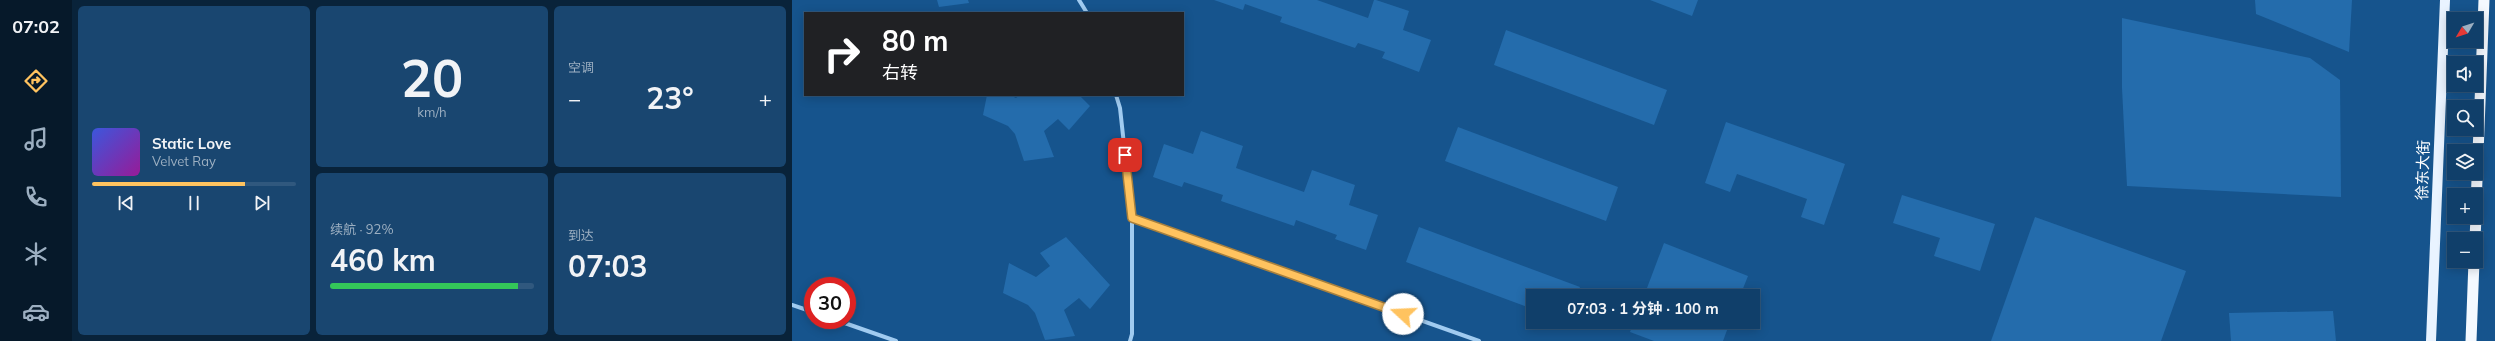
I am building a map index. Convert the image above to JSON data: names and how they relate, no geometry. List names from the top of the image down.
{
  "streets": {
    "main road": ["徐东大街"]
  },
  "north": "bottom left",
  "page": {
    "tabs": "07:02",
    "tile": [
      ["20", "km/h"],
      "空调",
      ["续航 · 92%", "460 km"],
      ["到达", "07:03"]
    ],
    "map_buttons": ["+", "−"],
    "turn": ["80 m", "右转"],
    "heat": ["−", "23°", "+"],
    "song": ["Static Love", "Velvet Ray"],
    "limit": "30",
    "trip": "07:03 · 1 分钟 · 100 m"
  }
}
